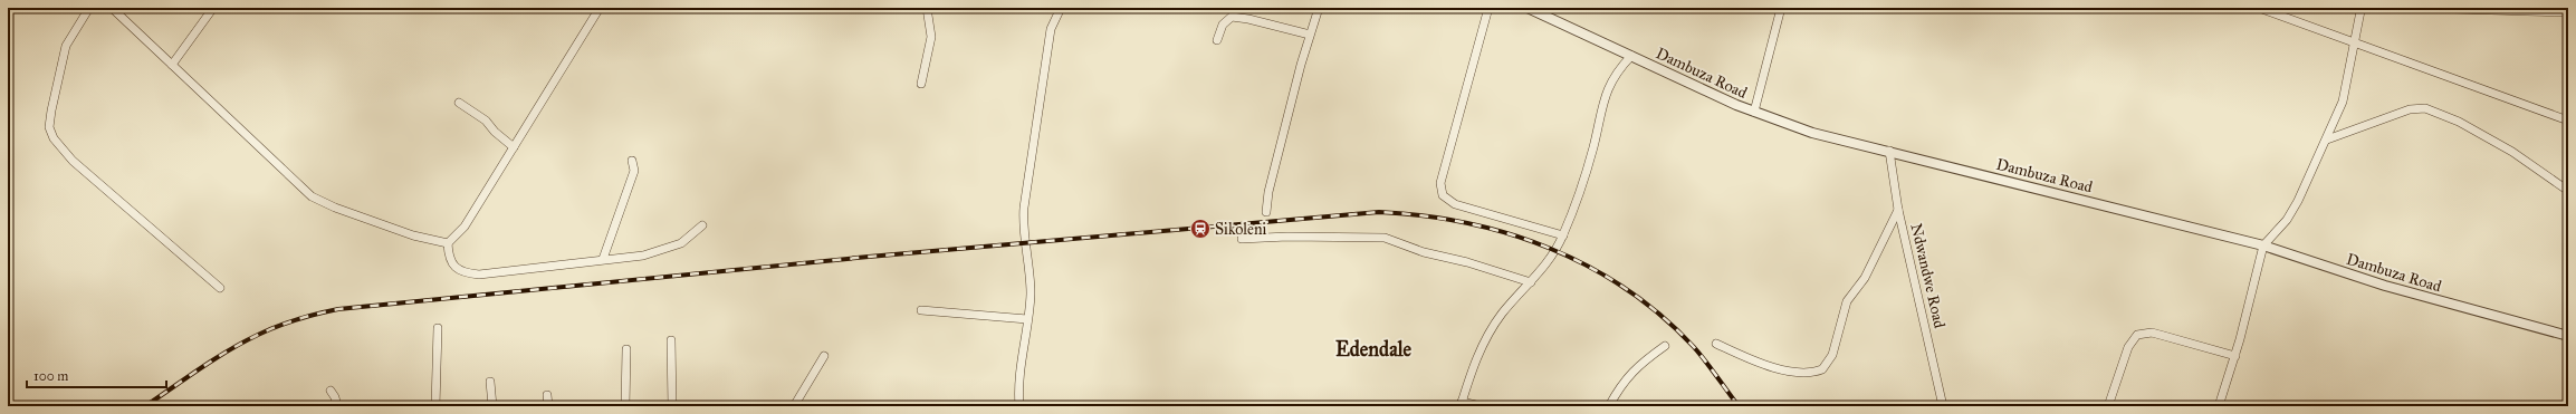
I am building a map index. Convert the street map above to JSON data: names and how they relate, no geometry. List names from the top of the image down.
{
  "streets": {
    "street": ["Dambuza Road", "Ndwandwe Road"]
  },
  "crossings": [
    ["Dambuza Road", "Ndwandwe Road"]
  ],
  "districts": ["Edendale"],
  "places": {
    "station": ["Sikoleni"]
  },
  "scale_bar": "100 m"
}
